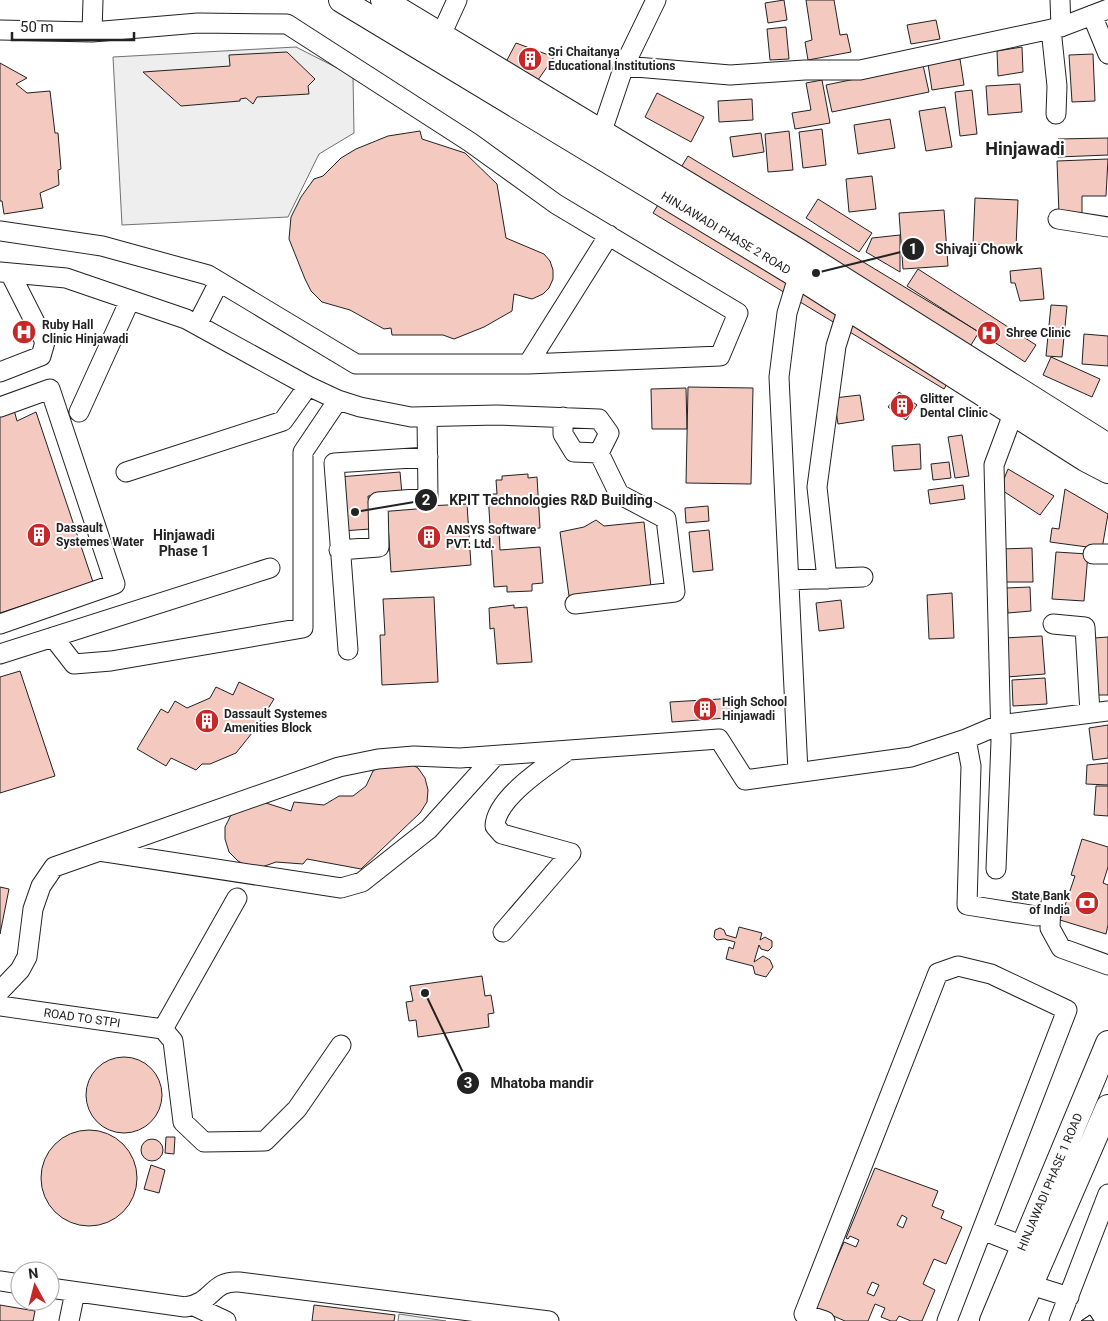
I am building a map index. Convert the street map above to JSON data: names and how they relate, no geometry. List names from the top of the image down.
{
  "streets": {
    "main road": ["HINJAWADI PHASE 2 ROAD", "HINJAWADI PHASE 1 ROAD"],
    "street": ["ROAD TO STPI"]
  },
  "districts": ["Hinjawadi", "Hinjawadi Phase 1"],
  "places": {
    "building": [
      "Sri Chaitanya Educational Institutions",
      "Glitter Dental Clinic",
      "Dassault Systemes Water",
      "ANSYS Software PVT. Ltd.",
      "High School Hinjawadi",
      "Dassault Systemes Amenities Block"
    ],
    "other": ["Shivaji Chowk", "KPIT Technologies R&D Building", "Mhatoba mandir"],
    "hospital": ["Ruby Hall Clinic Hinjawadi", "Shree Clinic"],
    "bank": ["State Bank of India"]
  },
  "scale_bar": "50 m",
  "north": "top"
}
